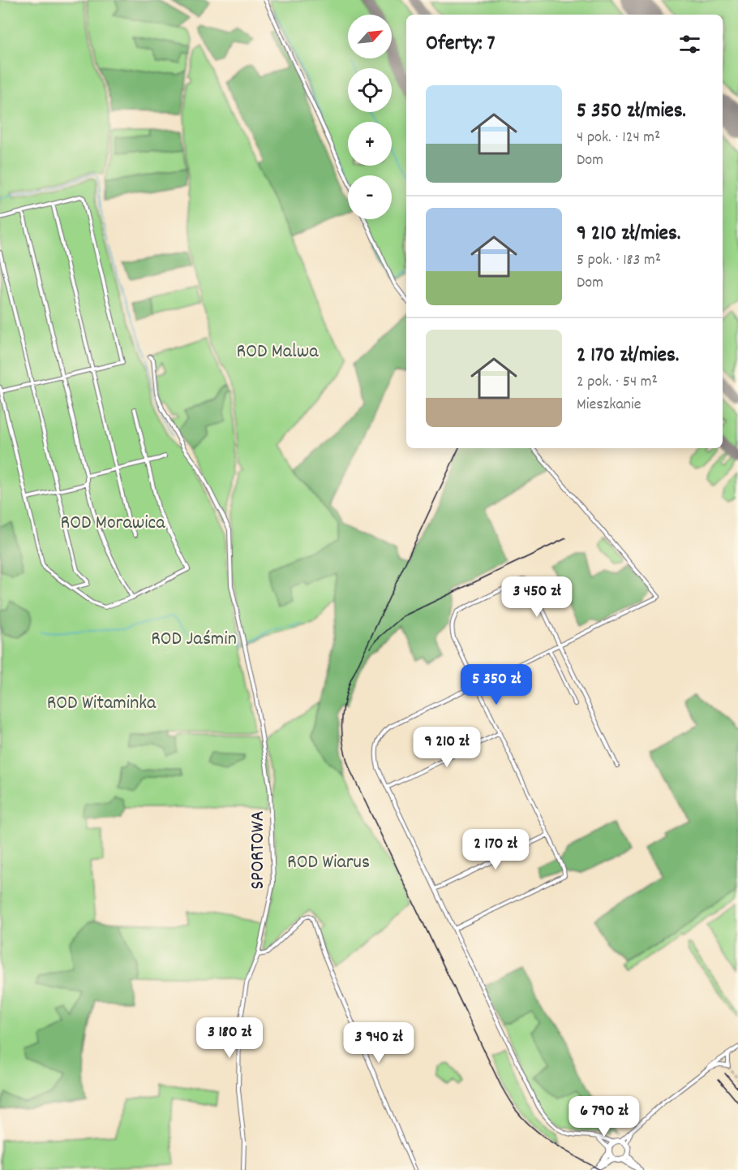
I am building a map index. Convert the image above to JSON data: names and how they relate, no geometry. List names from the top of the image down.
{
  "streets": {
    "street": ["SPORTOWA"]
  },
  "parks": [
    "ROD Malwa",
    "ROD Morawica",
    "ROD Jaśmin",
    "ROD Witaminka",
    "ROD Wiarus"
  ],
  "north": "top right",
  "page": {
    "map_buttons": ["+", "−"],
    "heading": "Oferty: 7",
    "list": [
      {
        "name": "5 350 zł/mies.",
        "note": "4 pok. · 124 m² · Dom"
      },
      {
        "name": "9 210 zł/mies.",
        "note": "5 pok. · 183 m² · Dom"
      },
      {
        "name": "2 170 zł/mies.",
        "note": "2 pok. · 54 m² · Mieszkanie"
      }
    ],
    "price": [
      "3 450 zł",
      "5 350 zł",
      "9 210 zł",
      "2 170 zł",
      "3 180 zł",
      "3 940 zł",
      "6 790 zł"
    ]
  }
}
